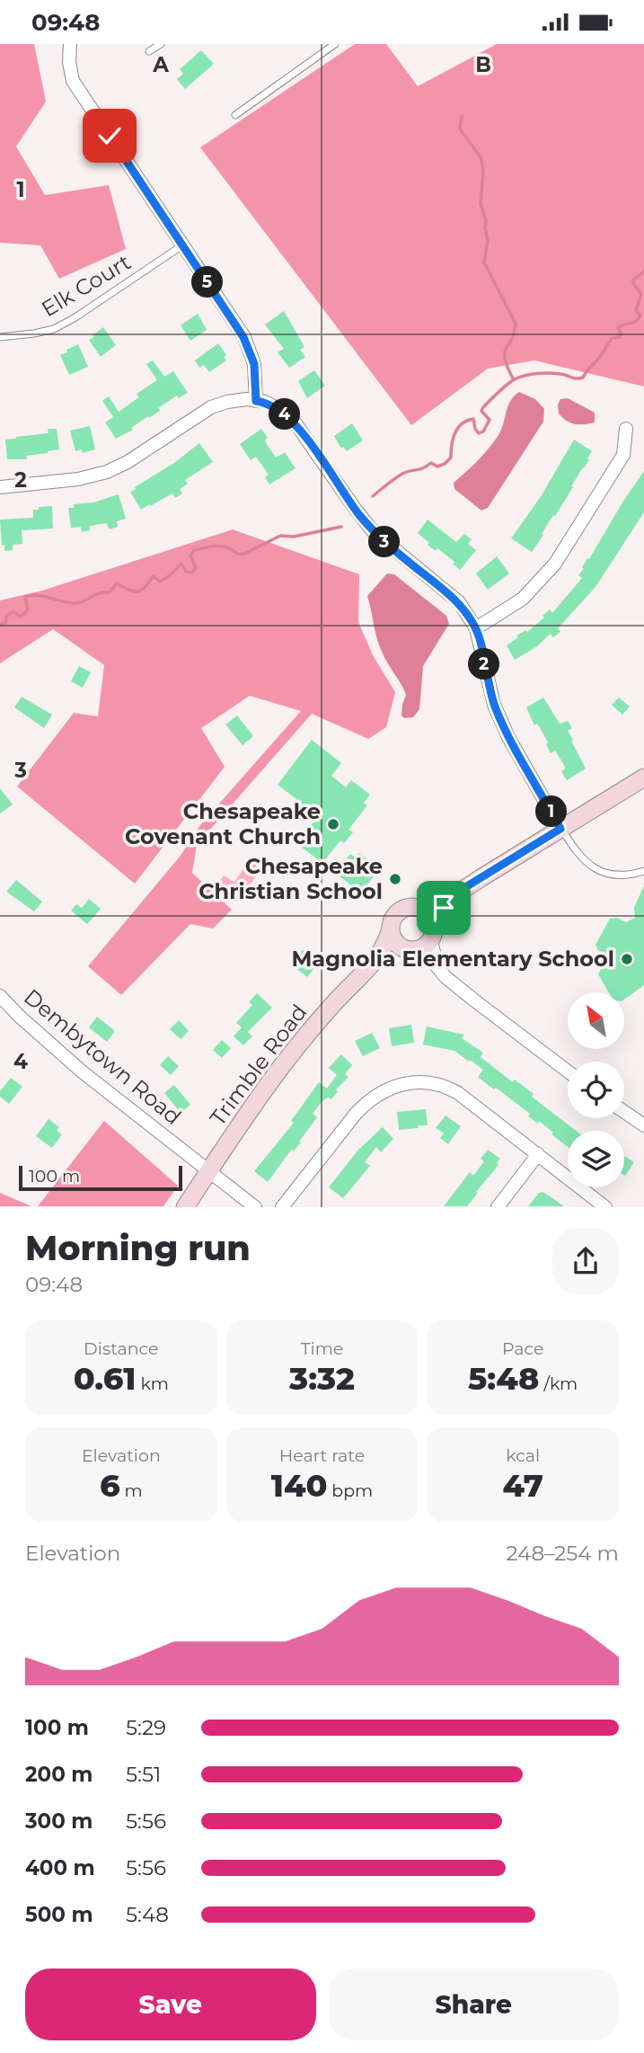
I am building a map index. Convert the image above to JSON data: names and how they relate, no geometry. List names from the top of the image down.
{
  "streets": {
    "street": ["Dembytown Road", "Trimble Road"],
    "lane": ["Elk Court"]
  },
  "crossings": [
    ["Dembytown Road", "Trimble Road"]
  ],
  "places": ["Chesapeake Covenant Church", "Chesapeake Christian School", "Magnolia Elementary School"],
  "scale_bar": "100 m",
  "north": "top left",
  "page": {
    "status": "09:48",
    "pins": [
      "5",
      "4",
      "3",
      "2",
      "1"
    ],
    "scale": "100 m",
    "heading": ["Morning run", "09:48"],
    "stats": [
      ["Distance", "0.61 km"],
      ["Time", "3:32"],
      ["Pace", "5:48 /km"],
      ["Elevation", "6 m"],
      ["Heart rate", "140 bpm"],
      ["kcal", "47"]
    ],
    "chart": ["Elevation", "248–254 m"],
    "list": [
      {
        "name": "100 m",
        "note": "5:29"
      },
      {
        "name": "200 m",
        "note": "5:51"
      },
      {
        "name": "300 m",
        "note": "5:56"
      },
      {
        "name": "400 m",
        "note": "5:56"
      },
      {
        "name": "500 m",
        "note": "5:48"
      }
    ],
    "buttons": ["Save", "Share"]
  },
  "grid": {
    "columns": ["A", "B"],
    "rows": [
      "1",
      "2",
      "3",
      "4"
    ]
  }
}
